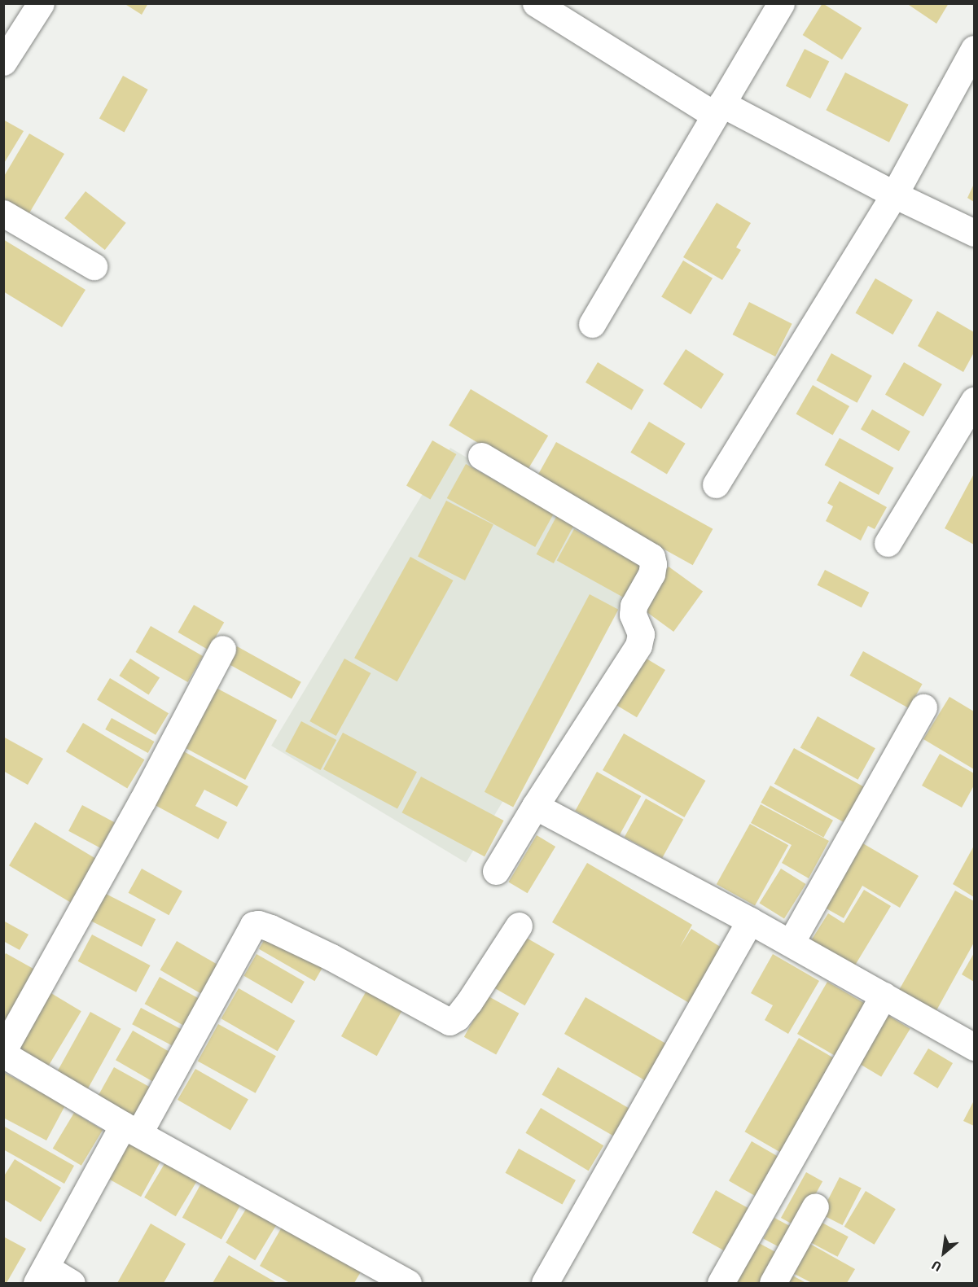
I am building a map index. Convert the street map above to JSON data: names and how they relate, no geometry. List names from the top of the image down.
{
  "north": "bottom left"
}
